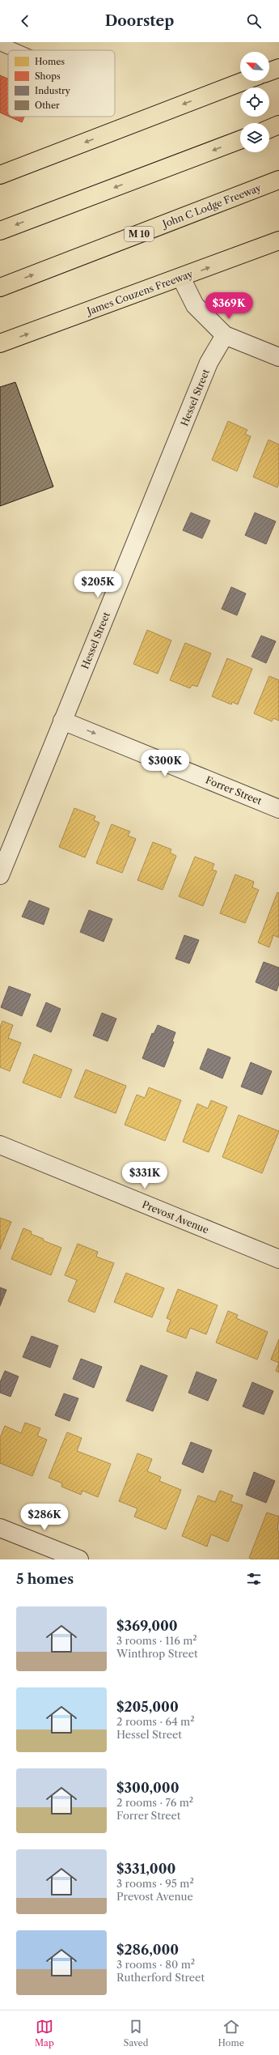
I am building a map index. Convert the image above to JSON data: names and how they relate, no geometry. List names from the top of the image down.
{
  "streets": {
    "main road": ["John C Lodge Freeway", "M 10", "James Couzens Freeway"],
    "street": ["Hessel Street", "Forrer Street", "Prevost Avenue"]
  },
  "crossings": [
    ["Hessel Street", "Forrer Street"]
  ],
  "one_way": ["Forrer Street"],
  "legend": [
    "Homes",
    "Shops",
    "Industry",
    "Other"
  ],
  "north": "top left",
  "page": {
    "header": "Doorstep",
    "price": [
      "$369K",
      "$205K",
      "$300K",
      "$331K",
      "$286K"
    ],
    "heading": "5 homes",
    "list": [
      {
        "name": "$369,000",
        "note": "3 rooms · 116 m² · Winthrop Street"
      },
      {
        "name": "$205,000",
        "note": "2 rooms · 64 m² · Hessel Street"
      },
      {
        "name": "$300,000",
        "note": "2 rooms · 76 m² · Forrer Street"
      },
      {
        "name": "$331,000",
        "note": "3 rooms · 95 m² · Prevost Avenue"
      },
      {
        "name": "$286,000",
        "note": "3 rooms · 80 m² · Rutherford Street"
      }
    ],
    "tabs": ["Map", "Saved", "Home"]
  }
}
